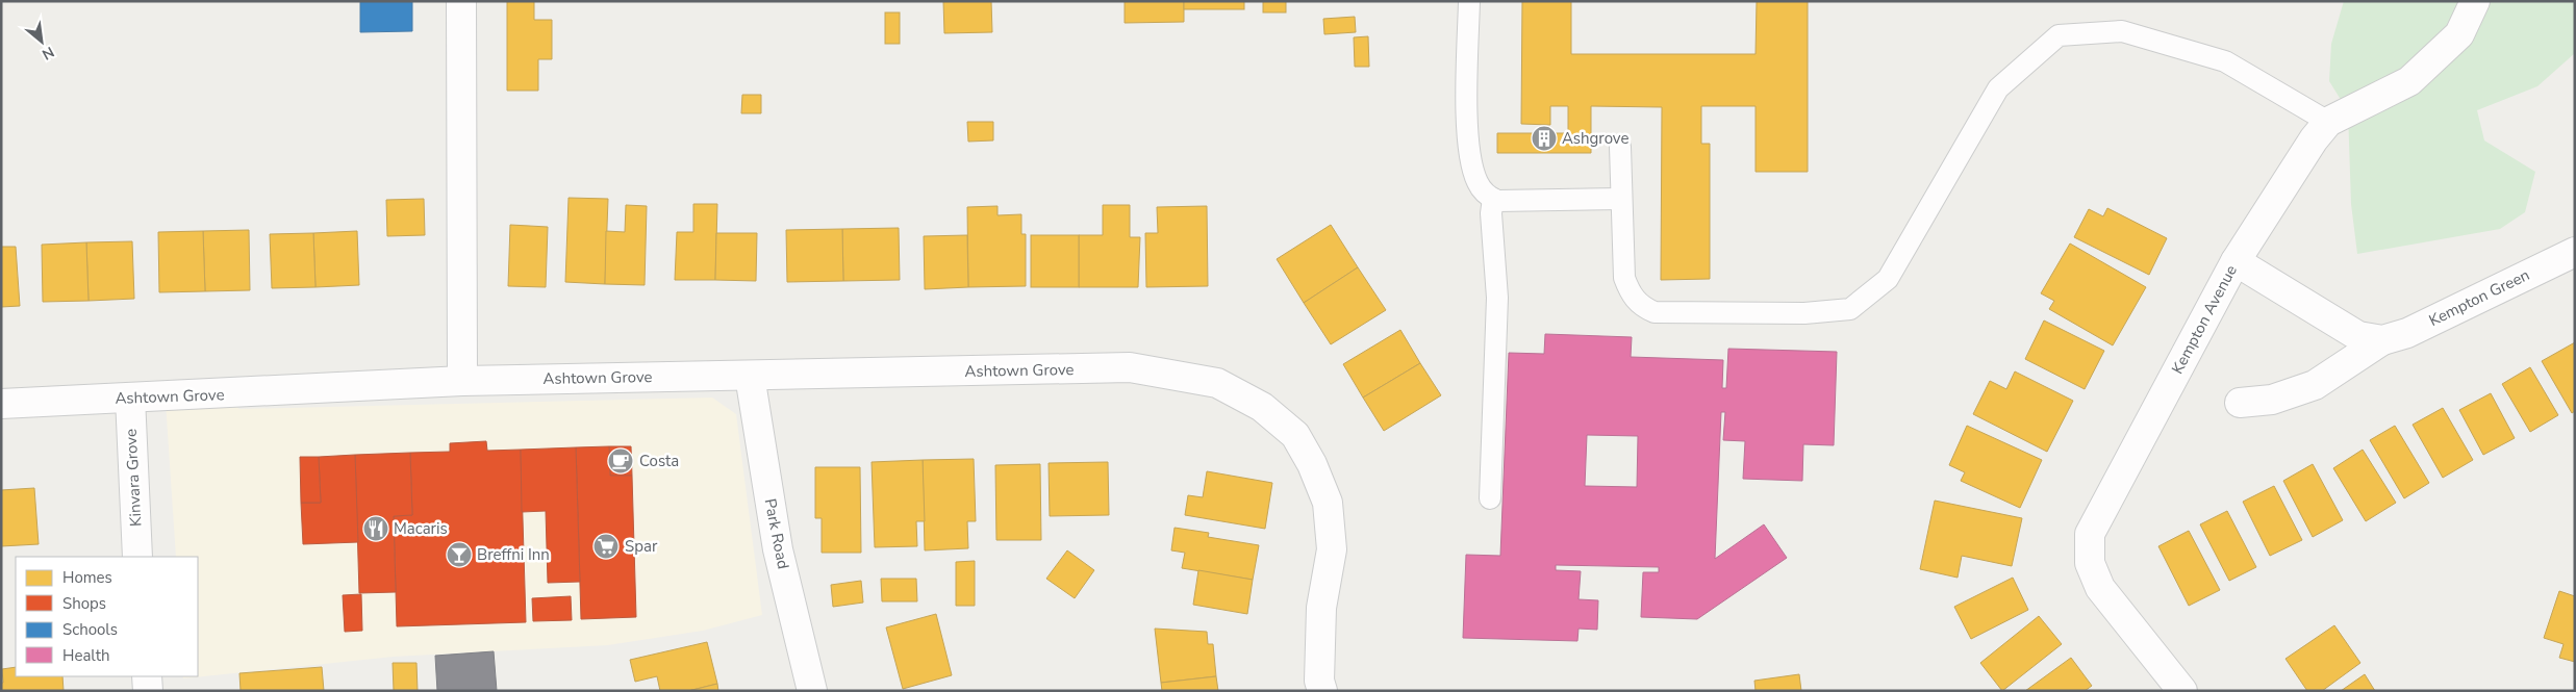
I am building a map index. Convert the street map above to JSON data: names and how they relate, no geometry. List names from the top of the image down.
{
  "streets": {
    "street": [
      "Kempton Green",
      "Kempton Avenue",
      "Ashtown Grove",
      "Kinvara Grove",
      "Park Road"
    ]
  },
  "crossings": [
    ["Kempton Green", "Kempton Avenue"],
    ["Ashtown Grove", "Kinvara Grove"],
    ["Ashtown Grove", "Park Road"]
  ],
  "places": {
    "building": ["Ashgrove"],
    "cafe": ["Costa"],
    "restaurant": ["Macaris"],
    "supermarket": ["Spar"],
    "bar": ["Breffni Inn"]
  },
  "legend": [
    "Homes",
    "Shops",
    "Schools",
    "Health"
  ],
  "north": "bottom right"
}
